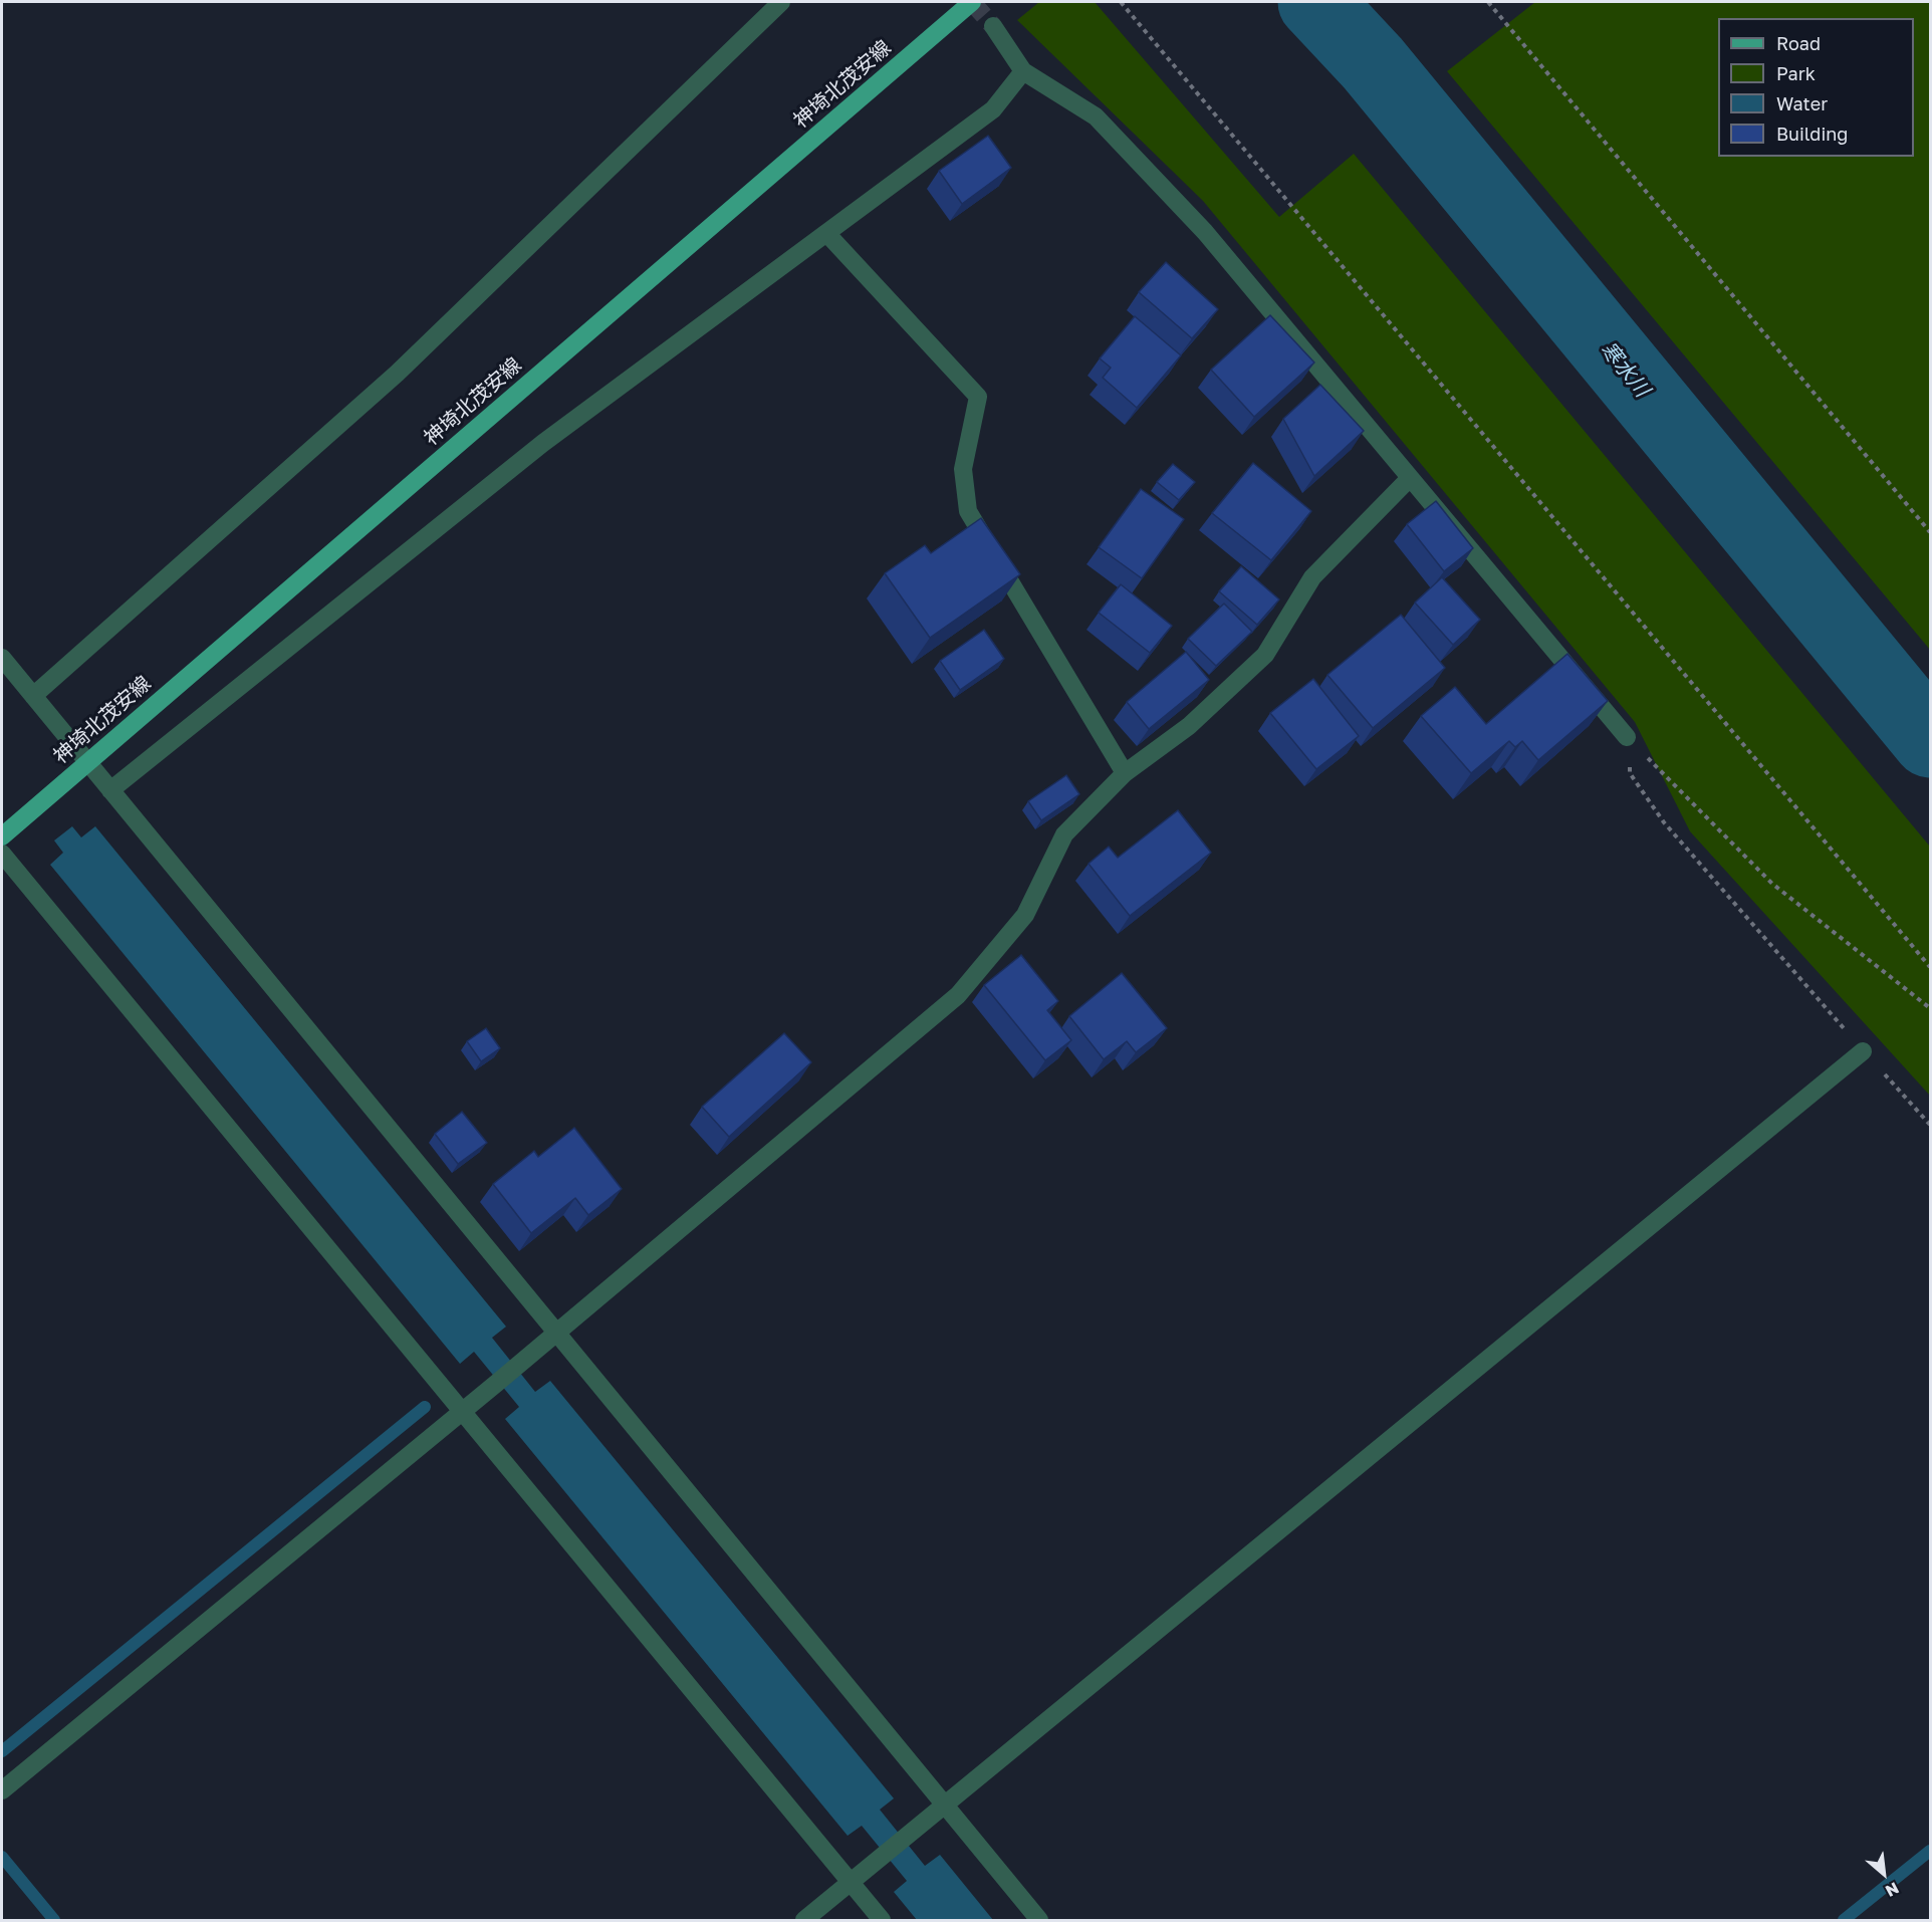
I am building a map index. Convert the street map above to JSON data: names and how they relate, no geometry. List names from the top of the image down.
{
  "streets": {
    "main road": ["神埼北茂安線"]
  },
  "water": ["寒水川"],
  "legend": [
    "Road",
    "Park",
    "Water",
    "Building"
  ],
  "north": "bottom right"
}
